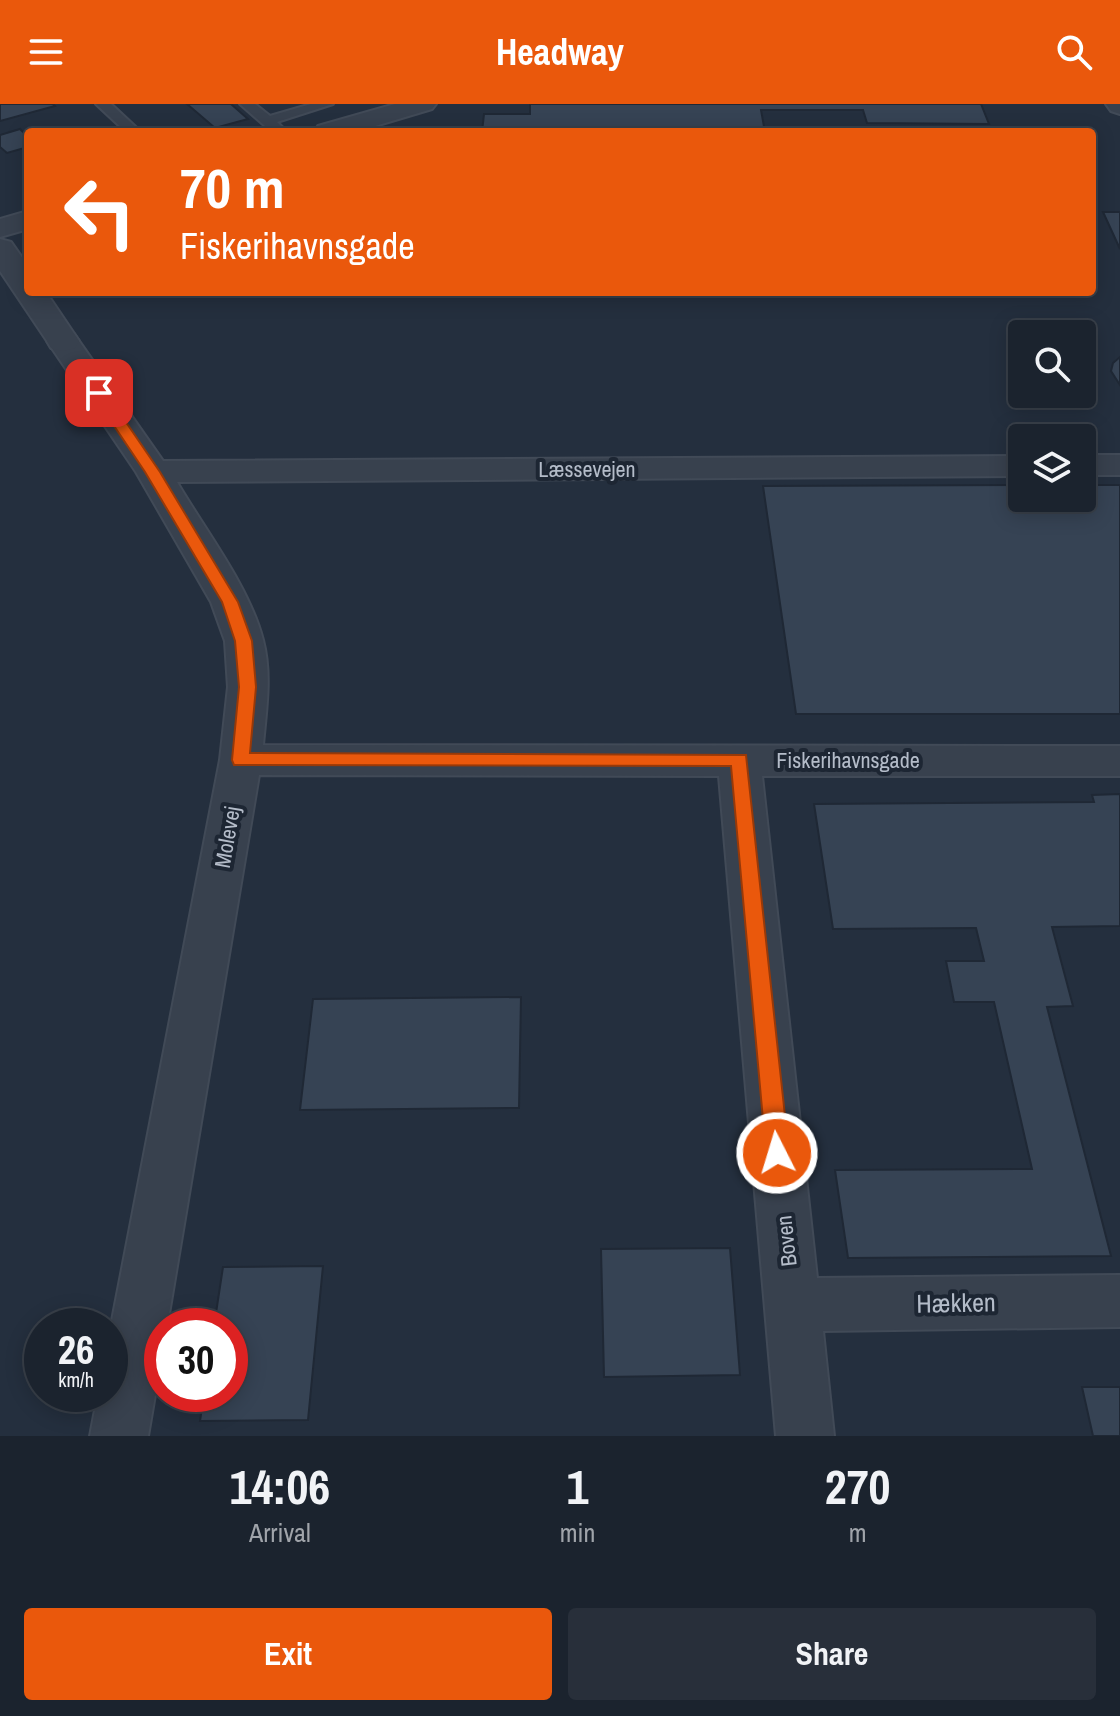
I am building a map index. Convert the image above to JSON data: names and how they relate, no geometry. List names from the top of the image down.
{
  "streets": {
    "street": [
      "Læssevejen",
      "Fiskerihavnsgade",
      "Molevej",
      "Boven",
      "Hækken"
    ]
  },
  "crossings": [
    ["Læssevejen", "Molevej"],
    ["Fiskerihavnsgade", "Molevej"],
    ["Fiskerihavnsgade", "Boven"],
    ["Boven", "Hækken"]
  ],
  "page": {
    "header": "Headway",
    "turn": ["70 m", "Fiskerihavnsgade"],
    "speed": "26 km/h",
    "limit": "30",
    "eta": [
      "14:06",
      "Arrival",
      "1",
      "min",
      "270",
      "m"
    ],
    "buttons": ["Exit", "Share"]
  }
}
